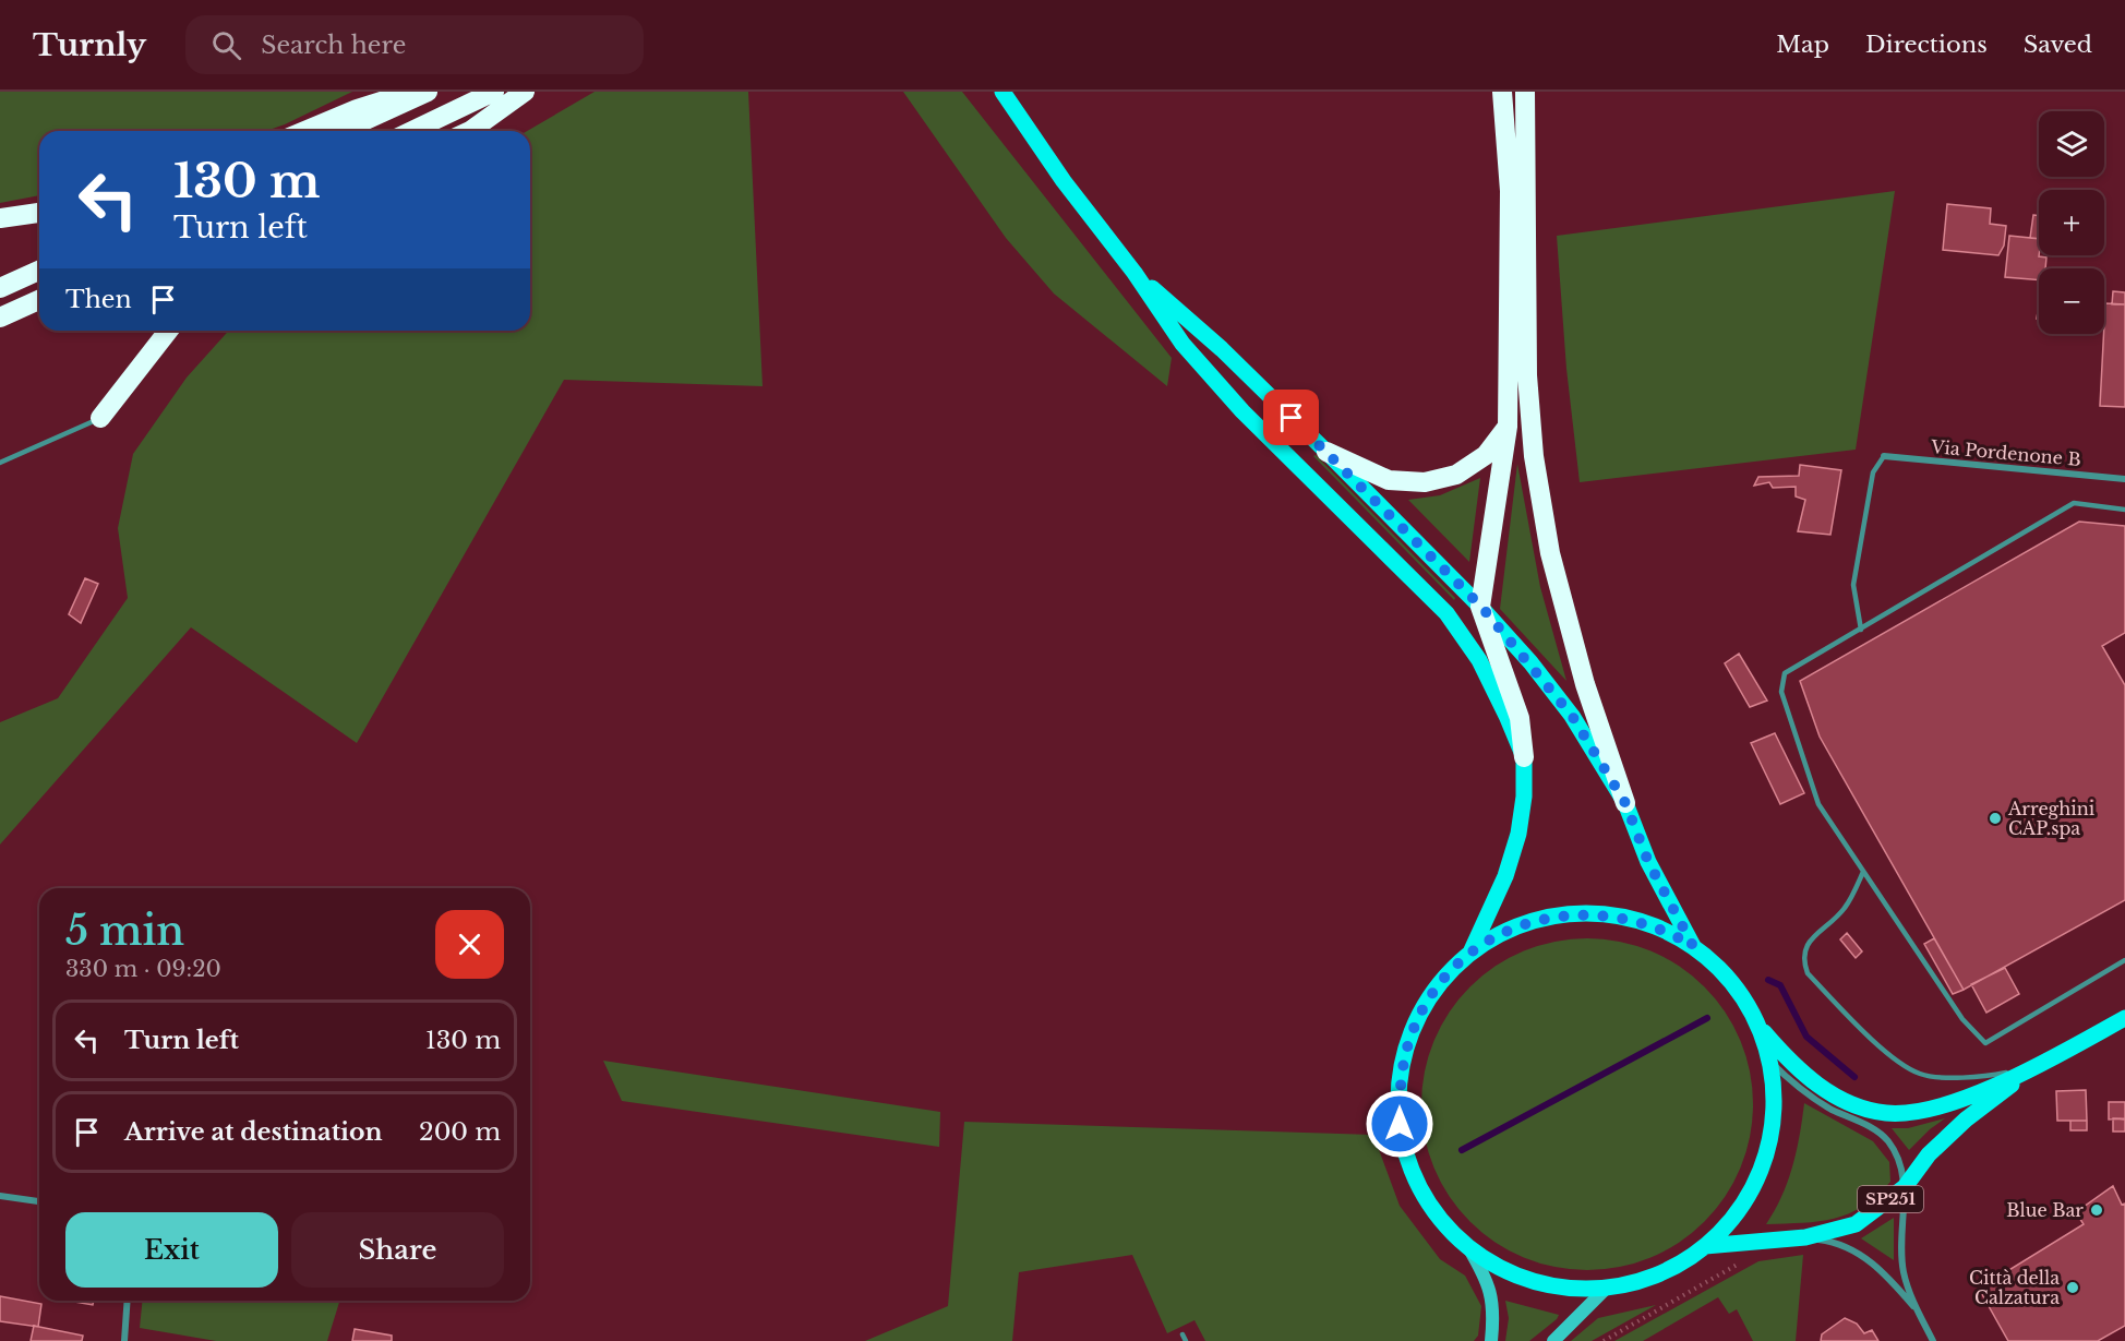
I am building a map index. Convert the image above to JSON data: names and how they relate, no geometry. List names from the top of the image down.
{
  "streets": {
    "main road": ["SP251"],
    "street": ["Via Pordenone B"]
  },
  "places": ["Arreghini CAP.spa", "Blue Bar", "Città della Calzatura"],
  "page": {
    "header": "Turnly",
    "search": "Search here",
    "nav": ["Map", "Directions", "Saved"],
    "map_buttons": ["+", "−"],
    "turn": ["130 m", "Turn left"],
    "then": "Then",
    "heading": ["5 min", "330 m · 09:20"],
    "list": [
      {
        "name": "Turn left",
        "value": "130 m"
      },
      {
        "name": "Arrive at destination",
        "value": "200 m"
      }
    ],
    "buttons": ["Exit", "Share"]
  }
}
